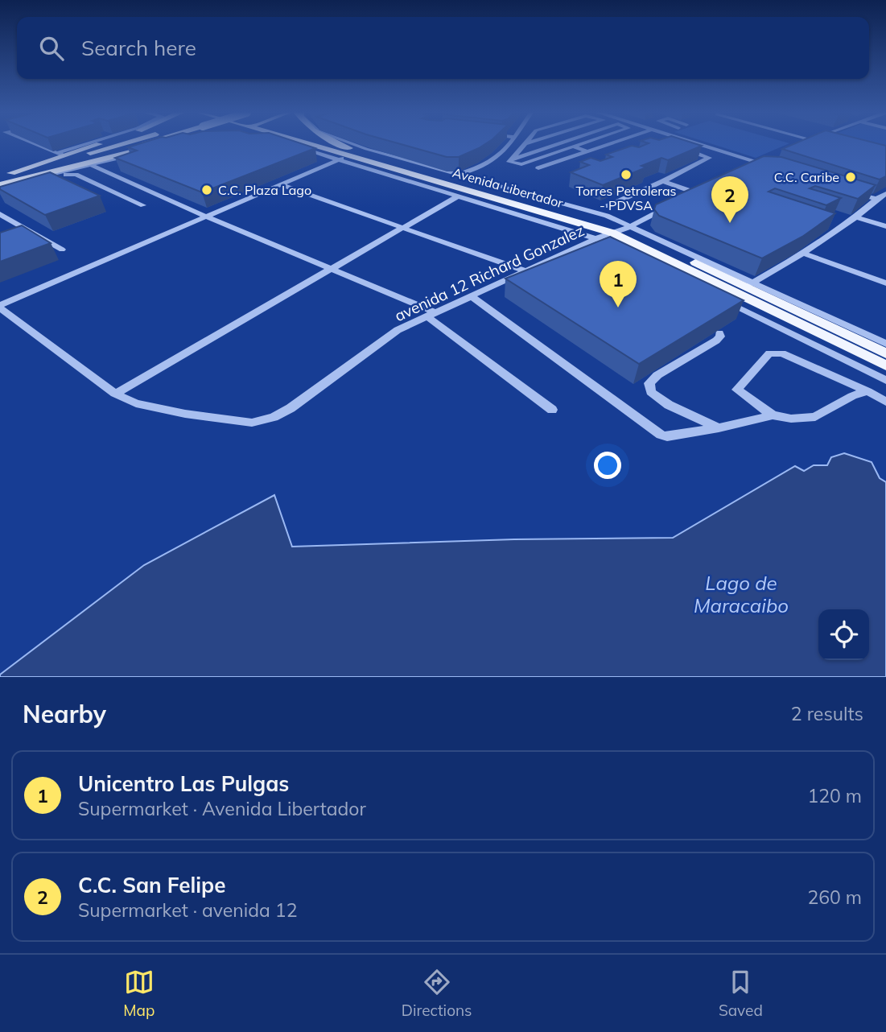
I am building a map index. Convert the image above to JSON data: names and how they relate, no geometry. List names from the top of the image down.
{
  "streets": {
    "main road": ["Avenida Libertador"],
    "street": ["avenida 12 Richard Gonzalez"]
  },
  "water": ["Lago de Maracaibo"],
  "places": ["Torres Petroleras - PDVSA", "C.C. Caribe", "C.C. Plaza Lago"],
  "page": {
    "search": "Search here",
    "pins": ["2", "1"],
    "heading": ["Nearby", "2 results"],
    "list": [
      {
        "mark": "1",
        "name": "Unicentro Las Pulgas",
        "note": "Supermarket · Avenida Libertador",
        "value": "120 m"
      },
      {
        "mark": "2",
        "name": "C.C. San Felipe",
        "note": "Supermarket · avenida 12",
        "value": "260 m"
      }
    ],
    "nav": ["Map", "Directions", "Saved"]
  }
}
